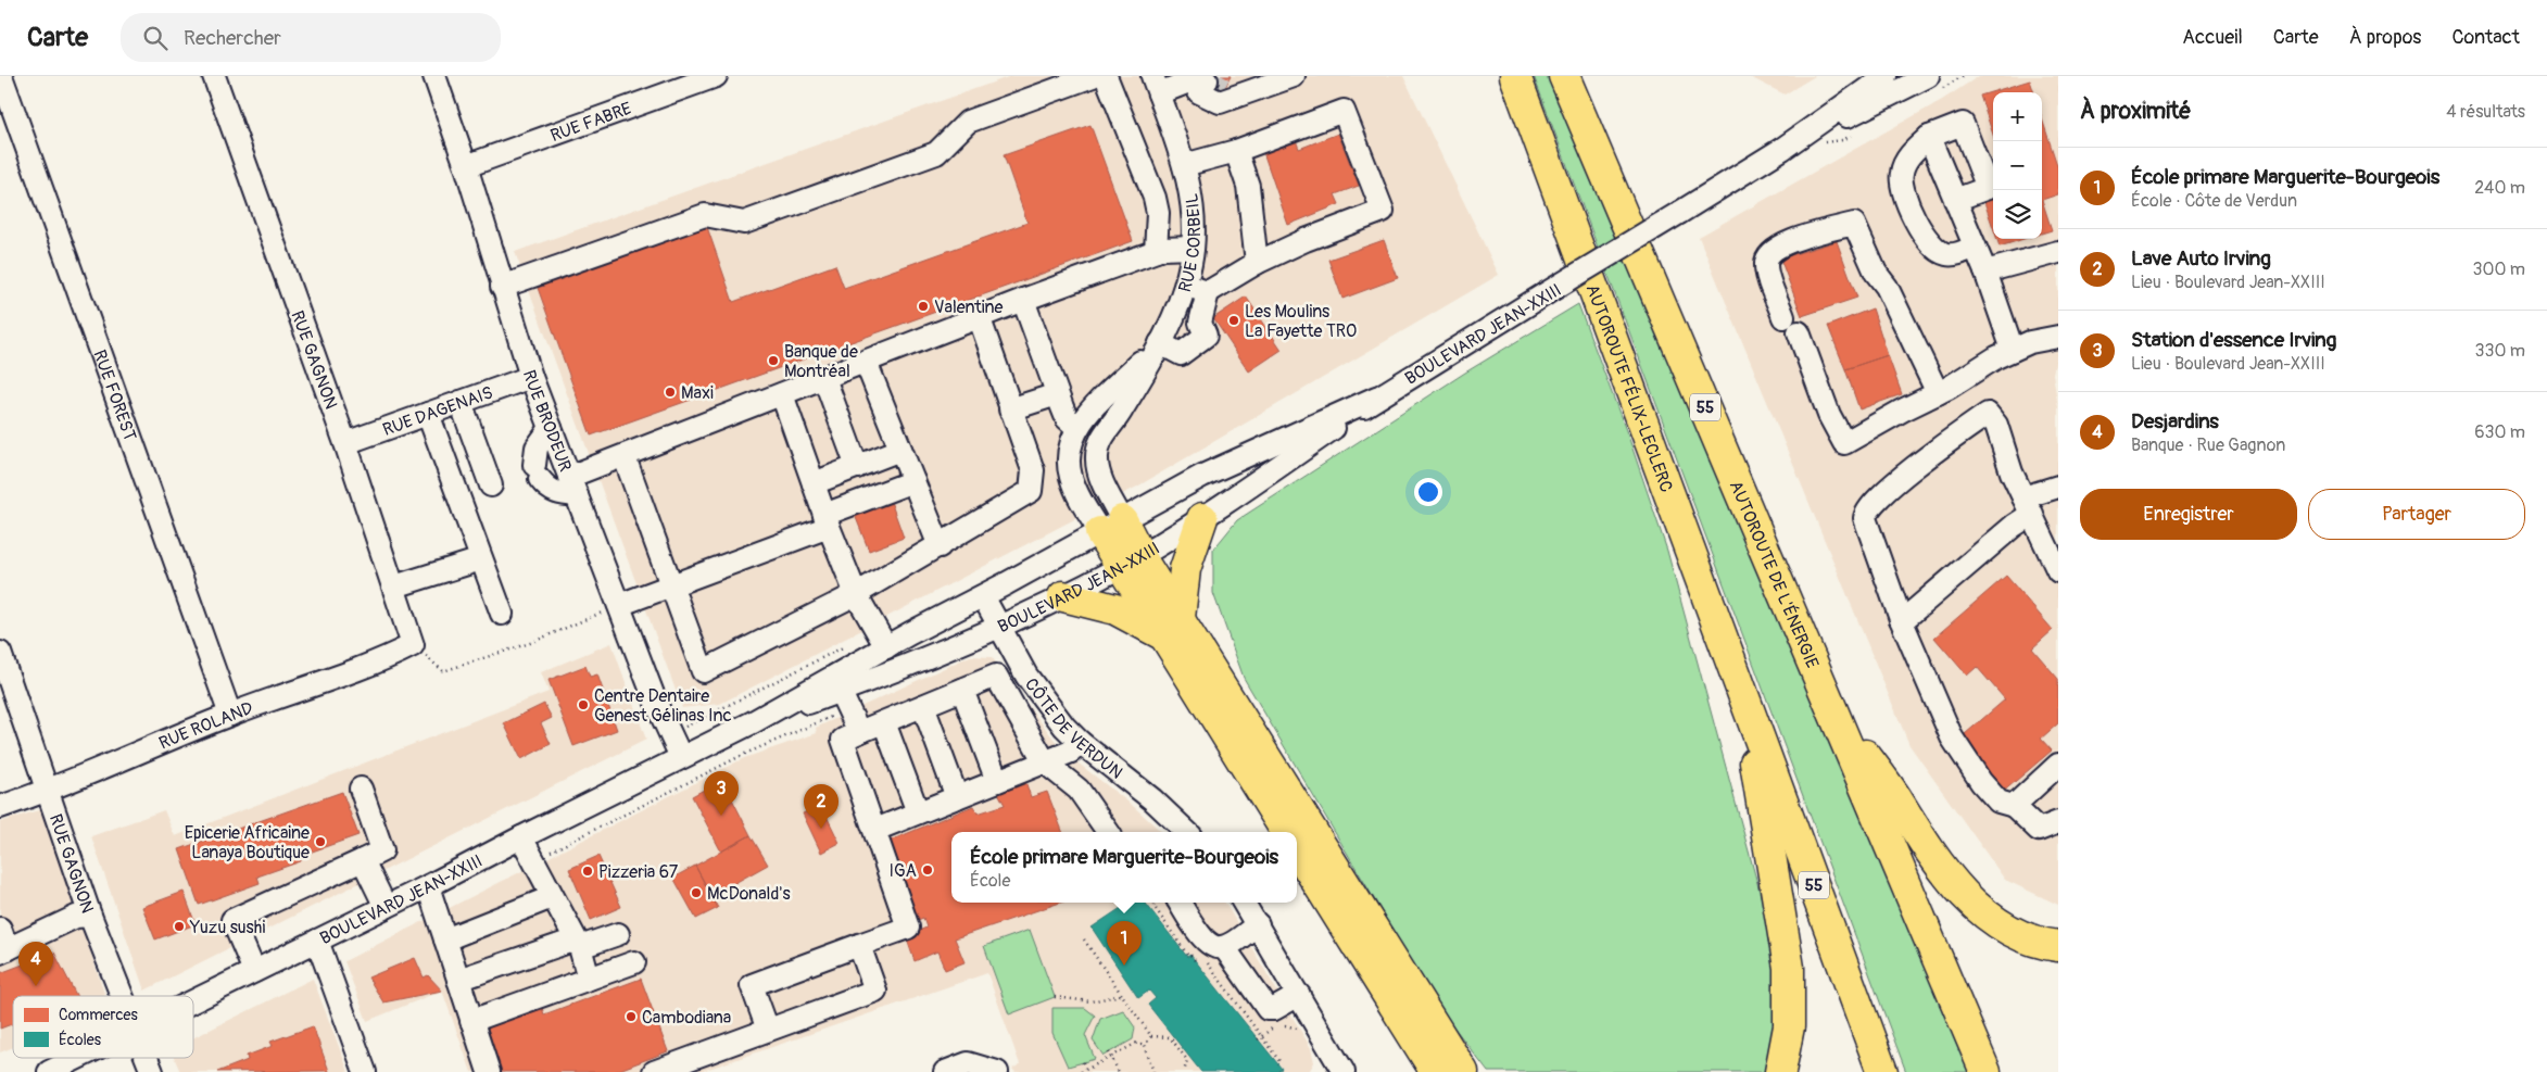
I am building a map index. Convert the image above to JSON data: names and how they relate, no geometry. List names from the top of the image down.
{
  "streets": {
    "highway": ["AUTOROUTE FÉLIX-LECLERC", "55", "AUTOROUTE DE L'ÉNERGIE"],
    "street": [
      "RUE FABRE",
      "RUE CORBEIL",
      "BOULEVARD JEAN-XXIII",
      "RUE GAGNON",
      "RUE FOREST",
      "RUE DAGENAIS",
      "RUE BRODEUR",
      "RUE ROLAND",
      "CÔTE DE VERDUN"
    ]
  },
  "crossings": [
    ["RUE FABRE", "RUE BRODEUR"],
    ["RUE CORBEIL", "BOULEVARD JEAN-XXIII"],
    ["BOULEVARD JEAN-XXIII", "RUE BRODEUR"],
    ["BOULEVARD JEAN-XXIII", "CÔTE DE VERDUN"],
    ["RUE GAGNON", "RUE DAGENAIS"],
    ["RUE GAGNON", "RUE ROLAND"],
    ["AUTOROUTE FÉLIX-LECLERC", "55"],
    ["RUE FOREST", "RUE ROLAND"],
    ["RUE DAGENAIS", "RUE BRODEUR"]
  ],
  "places": [
    "Valentine",
    "Les Moulins La Fayette TRO",
    "Banque de Montréal",
    "Maxi",
    "Centre Dentaire Genest Gélinas Inc",
    "Epicerie Africaine Lanaya Boutique",
    "IGA",
    "Pizzeria 67",
    "McDonald's",
    "Yuzu sushi",
    "Cambodiana"
  ],
  "legend": ["Commerces", "Écoles"],
  "page": {
    "header": "Carte",
    "search": "Rechercher",
    "nav": [
      "Accueil",
      "Carte",
      "À propos",
      "Contact"
    ],
    "heading": ["À proximité", "4 résultats"],
    "map_buttons": ["+", "−"],
    "list": [
      {
        "mark": "1",
        "name": "École primare Marguerite-Bourgeois",
        "note": "École · Côte de Verdun",
        "value": "240 m"
      },
      {
        "mark": "2",
        "name": "Lave Auto Irving",
        "note": "Lieu · Boulevard Jean-XXIII",
        "value": "300 m"
      },
      {
        "mark": "3",
        "name": "Station d'essence Irving",
        "note": "Lieu · Boulevard Jean-XXIII",
        "value": "330 m"
      },
      {
        "mark": "4",
        "name": "Desjardins",
        "note": "Banque · Rue Gagnon",
        "value": "630 m"
      }
    ],
    "buttons": ["Enregistrer", "Partager"],
    "pins": [
      "3",
      "2",
      "1",
      "4"
    ],
    "popup": ["École primare Marguerite-Bourgeois", "École"]
  }
}
